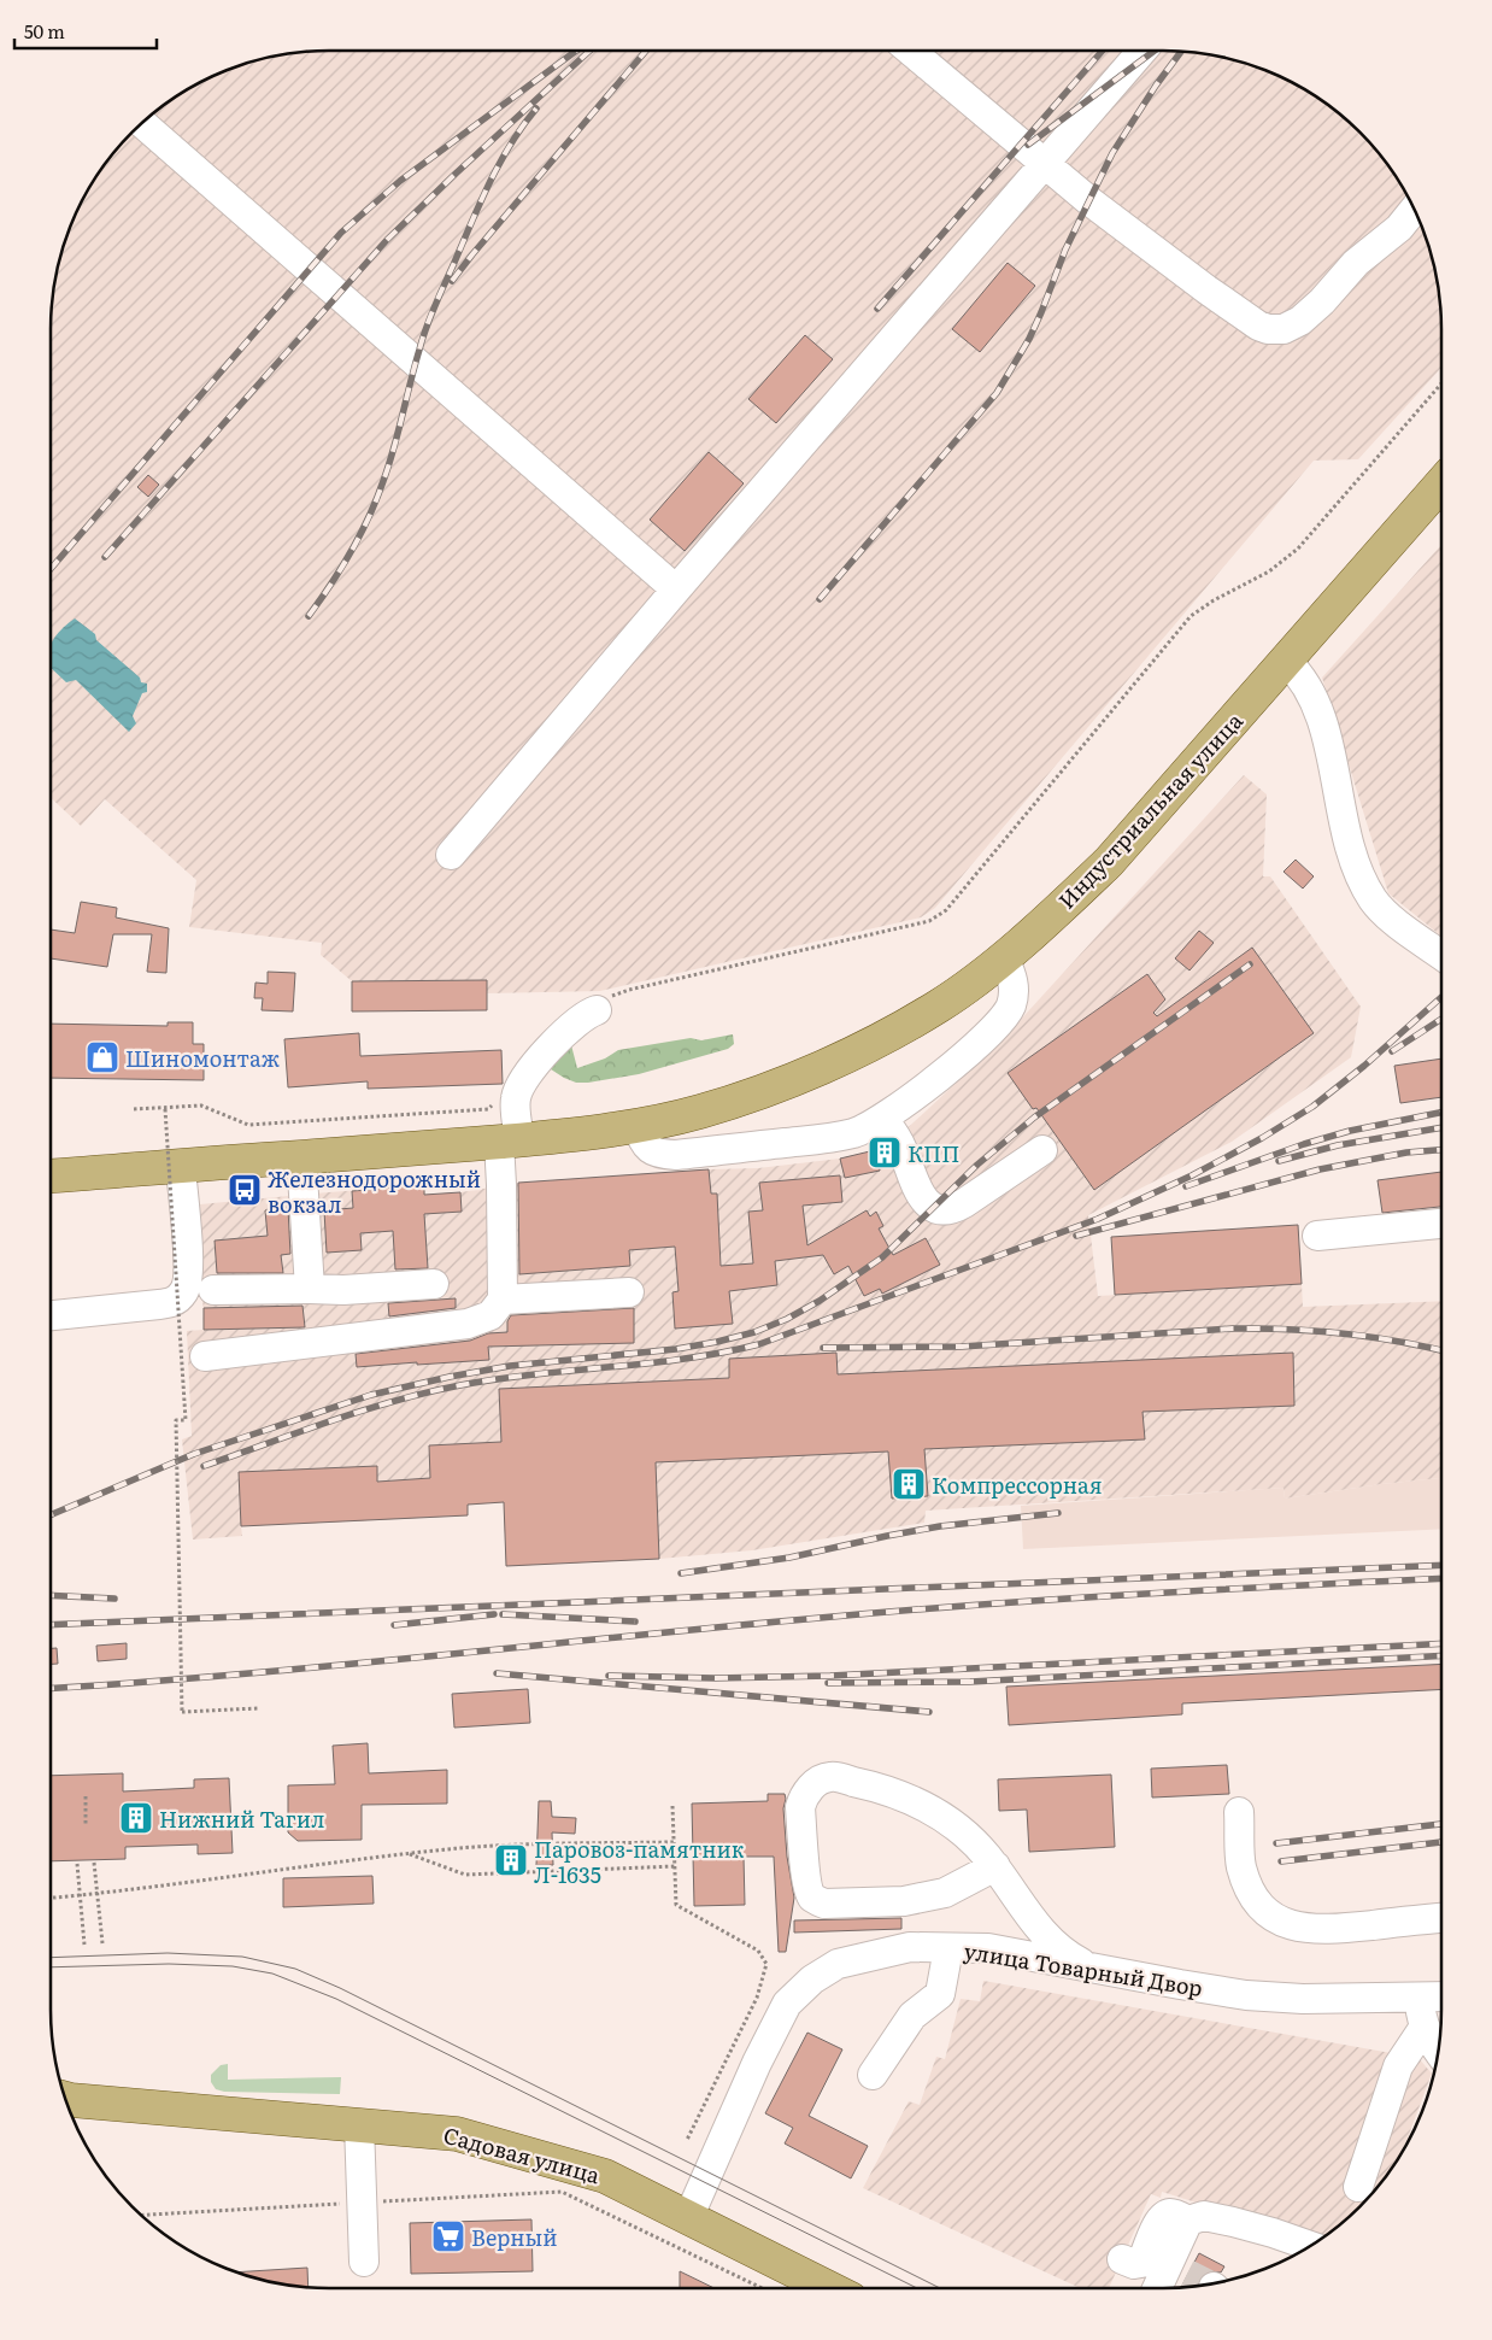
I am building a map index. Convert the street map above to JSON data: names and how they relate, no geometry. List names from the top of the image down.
{
  "streets": {
    "main road": ["Индустриальная улица", "Садовая улица"],
    "street": ["улица Товарный Двор"]
  },
  "crossings": [
    ["улица Товарный Двор", "Садовая улица"]
  ],
  "places": {
    "shop": ["Шиномонтаж"],
    "building": [
      "КПП",
      "Компрессорная",
      "Нижний Тагил",
      "Паровоз-памятник Л-1635"
    ],
    "bus stop": ["Железнодорожный вокзал"],
    "supermarket": ["Верный"]
  },
  "scale_bar": "50 m"
}
